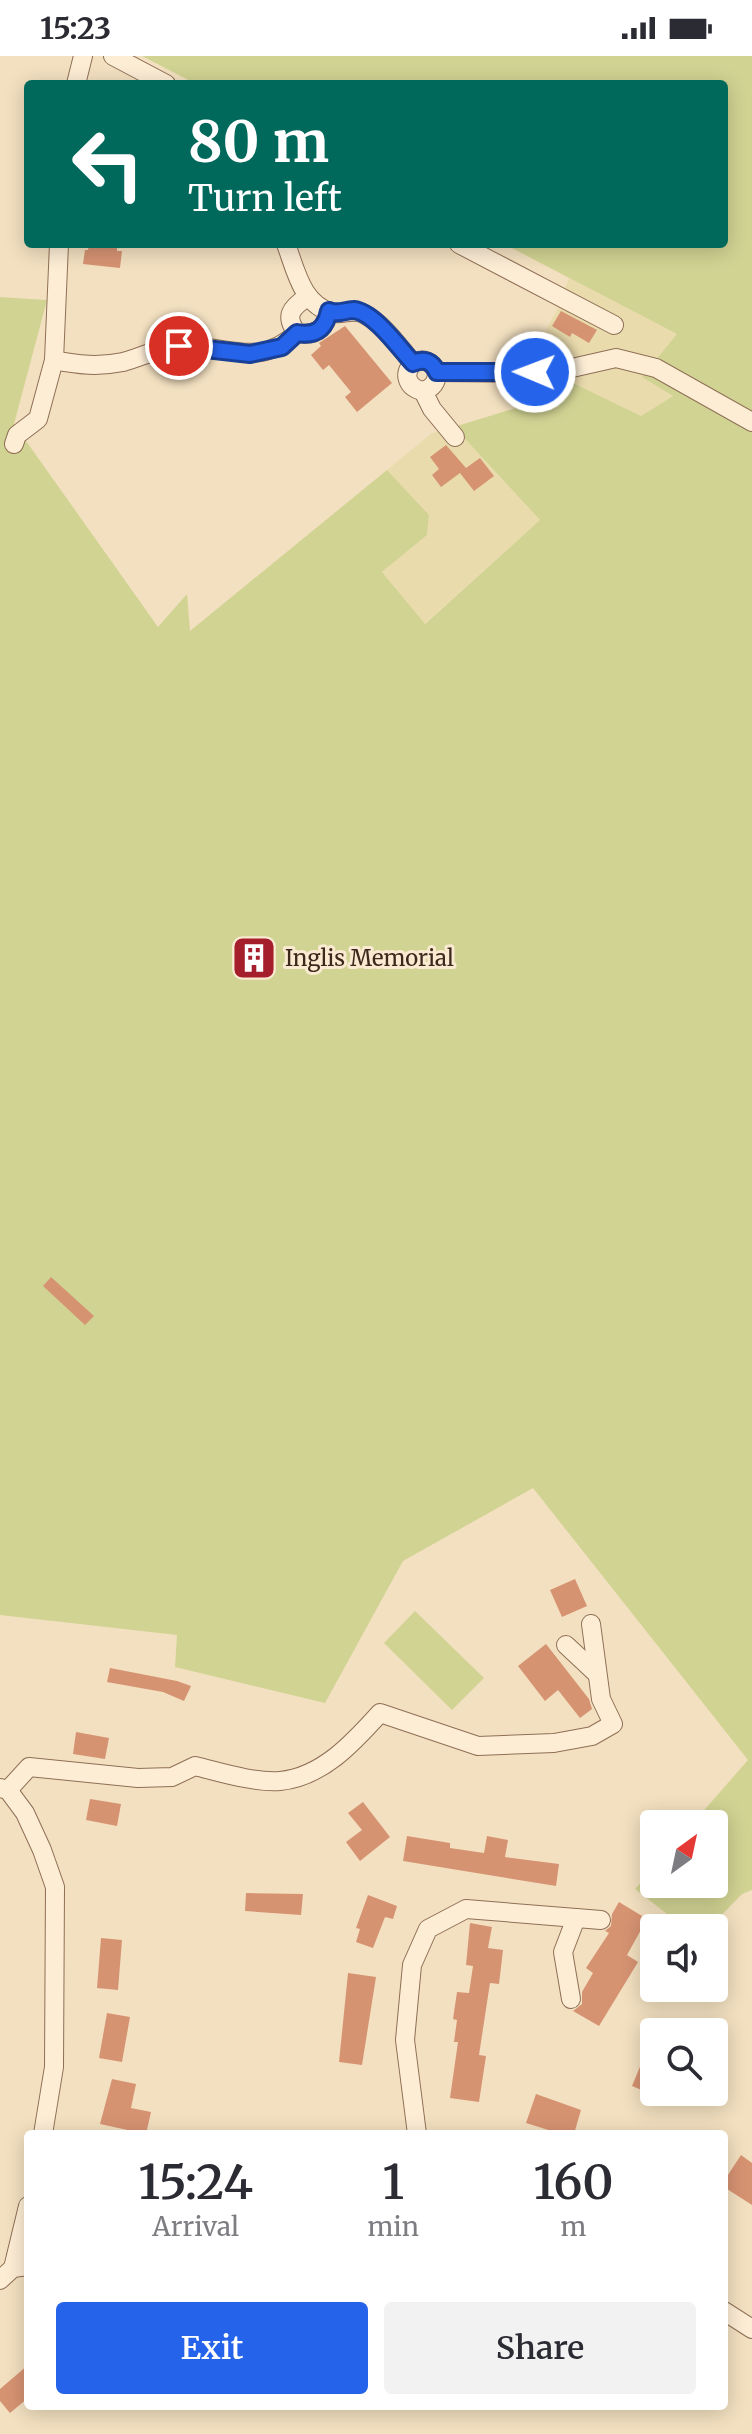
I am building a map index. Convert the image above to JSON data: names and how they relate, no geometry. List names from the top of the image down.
{
  "places": {
    "building": ["Inglis Memorial"]
  },
  "north": "top right",
  "page": {
    "status": "15:23",
    "turn": ["80 m", "Turn left"],
    "eta": [
      "15:24",
      "Arrival",
      "1",
      "min",
      "160",
      "m"
    ],
    "buttons": ["Exit", "Share"]
  }
}
